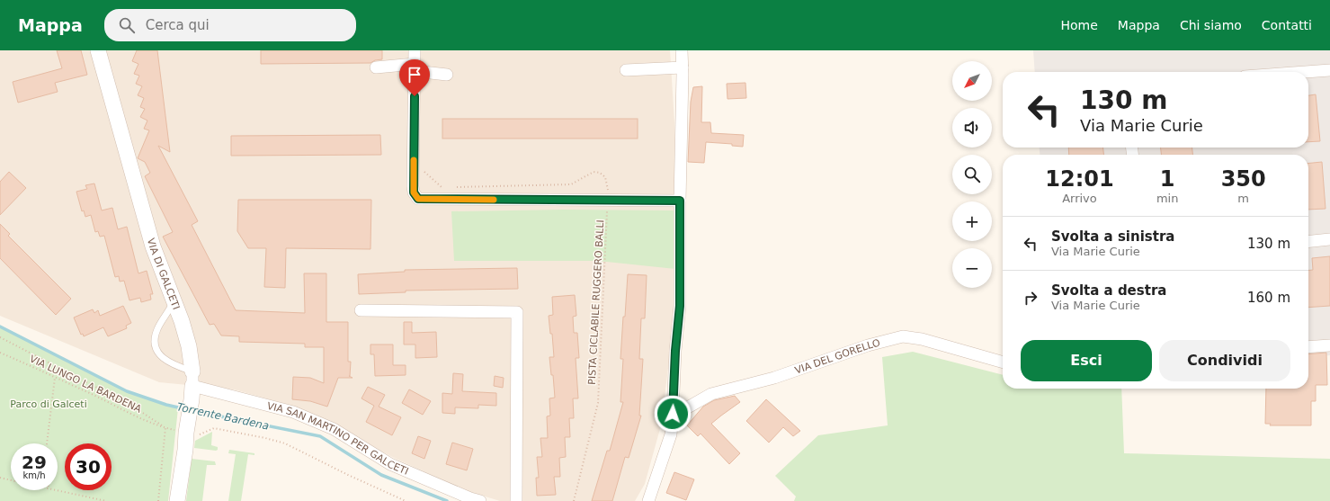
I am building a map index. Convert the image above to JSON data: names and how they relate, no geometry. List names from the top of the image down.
{
  "streets": {
    "street": ["VIA DI GALCETI", "VIA DEL GORELLO", "VIA SAN MARTINO PER GALCETI"],
    "path": ["PISTA CICLABILE RUGGERO BALLI", "VIA LUNGO LA BARDENA"]
  },
  "crossings": [
    ["VIA DI GALCETI", "VIA SAN MARTINO PER GALCETI"]
  ],
  "water": ["Torrente Bardena"],
  "parks": ["Parco di Galceti"],
  "north": "bottom left",
  "page": {
    "header": "Mappa",
    "search": "Cerca qui",
    "nav": [
      "Home",
      "Mappa",
      "Chi siamo",
      "Contatti"
    ],
    "map_buttons": ["+", "−"],
    "turn": ["130 m", "Via Marie Curie"],
    "eta": [
      "12:01",
      "Arrivo",
      "1",
      "min",
      "350",
      "m"
    ],
    "list": [
      {
        "name": "Svolta a sinistra",
        "note": "Via Marie Curie",
        "value": "130 m"
      },
      {
        "name": "Svolta a destra",
        "note": "Via Marie Curie",
        "value": "160 m"
      }
    ],
    "buttons": ["Esci", "Condividi"],
    "speed": "29 km/h",
    "limit": "30"
  }
}
